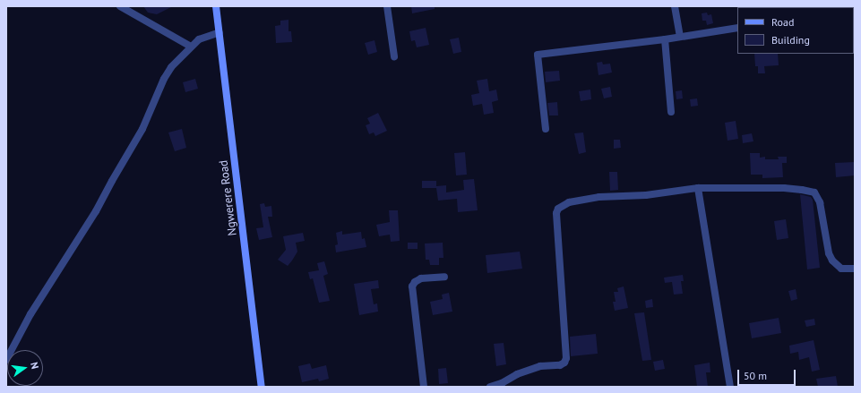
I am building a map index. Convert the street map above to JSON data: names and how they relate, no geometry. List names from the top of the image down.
{
  "streets": {
    "main road": ["Ngwerere Road"]
  },
  "legend": ["Road", "Building"],
  "scale_bar": "50 m",
  "north": "right"
}
